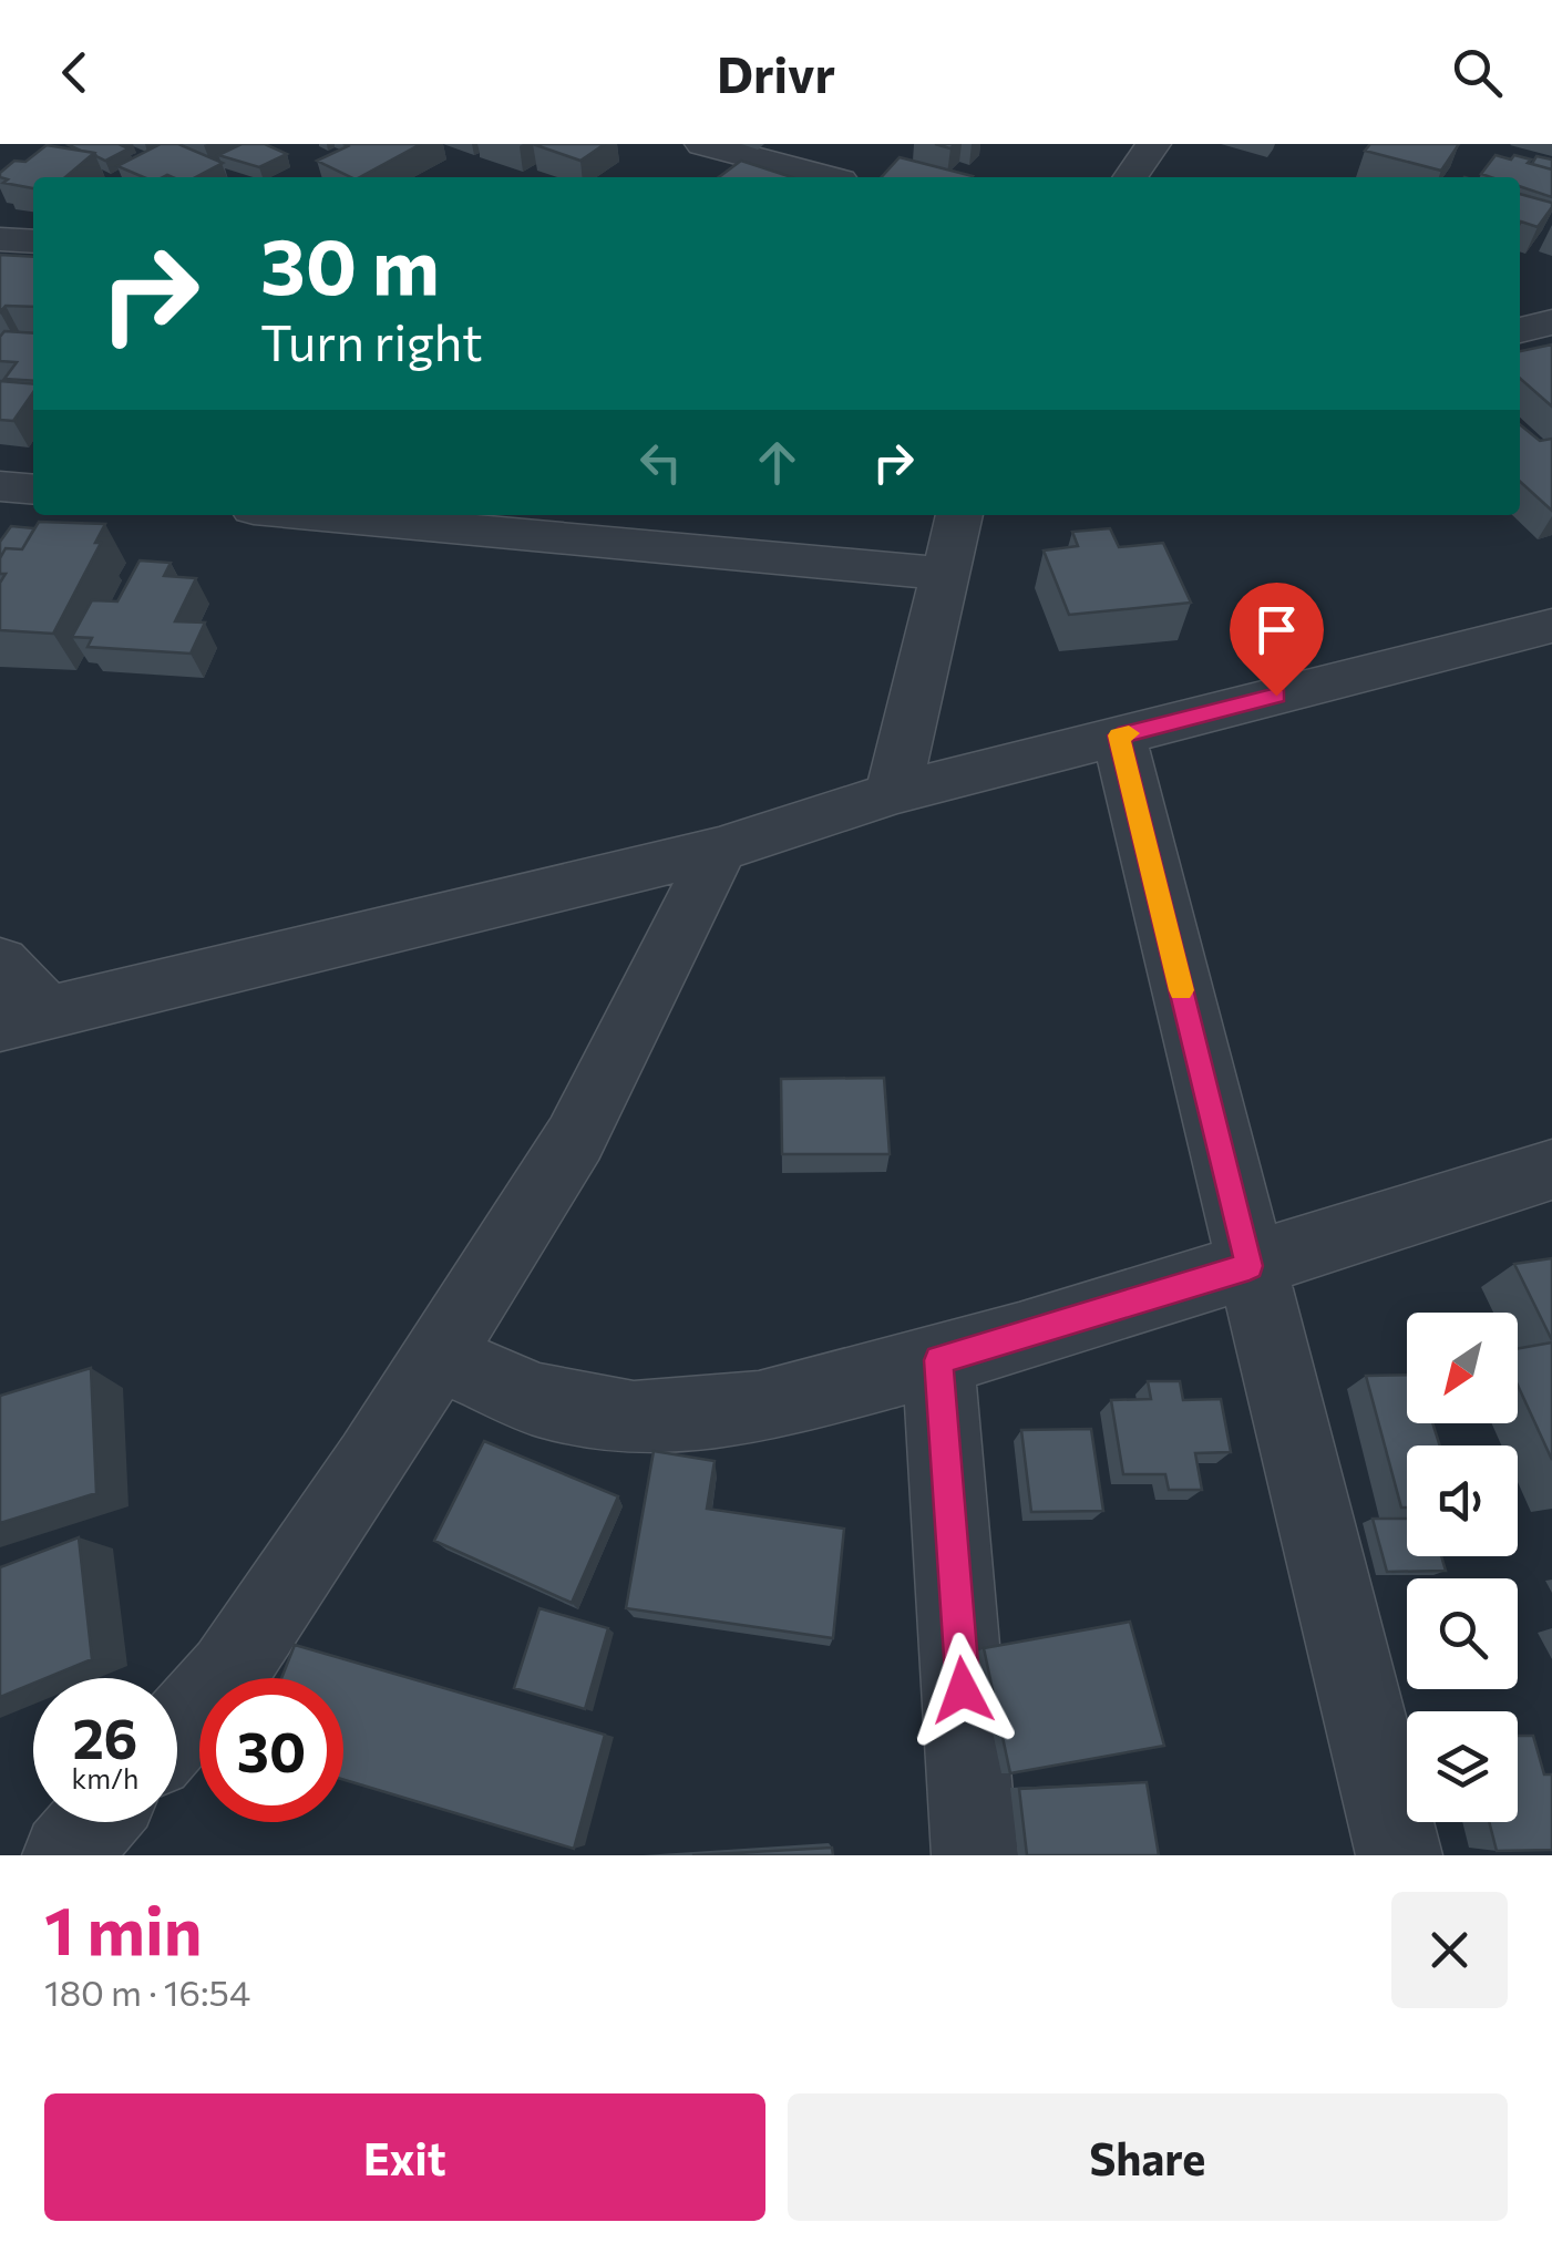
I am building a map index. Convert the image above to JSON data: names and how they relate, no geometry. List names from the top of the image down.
{
  "north": "bottom left",
  "page": {
    "header": "Drivr",
    "turn": ["30 m", "Turn right"],
    "speed": "26 km/h",
    "limit": "30",
    "heading": ["1 min", "180 m · 16:54"],
    "buttons": ["Exit", "Share"]
  }
}
